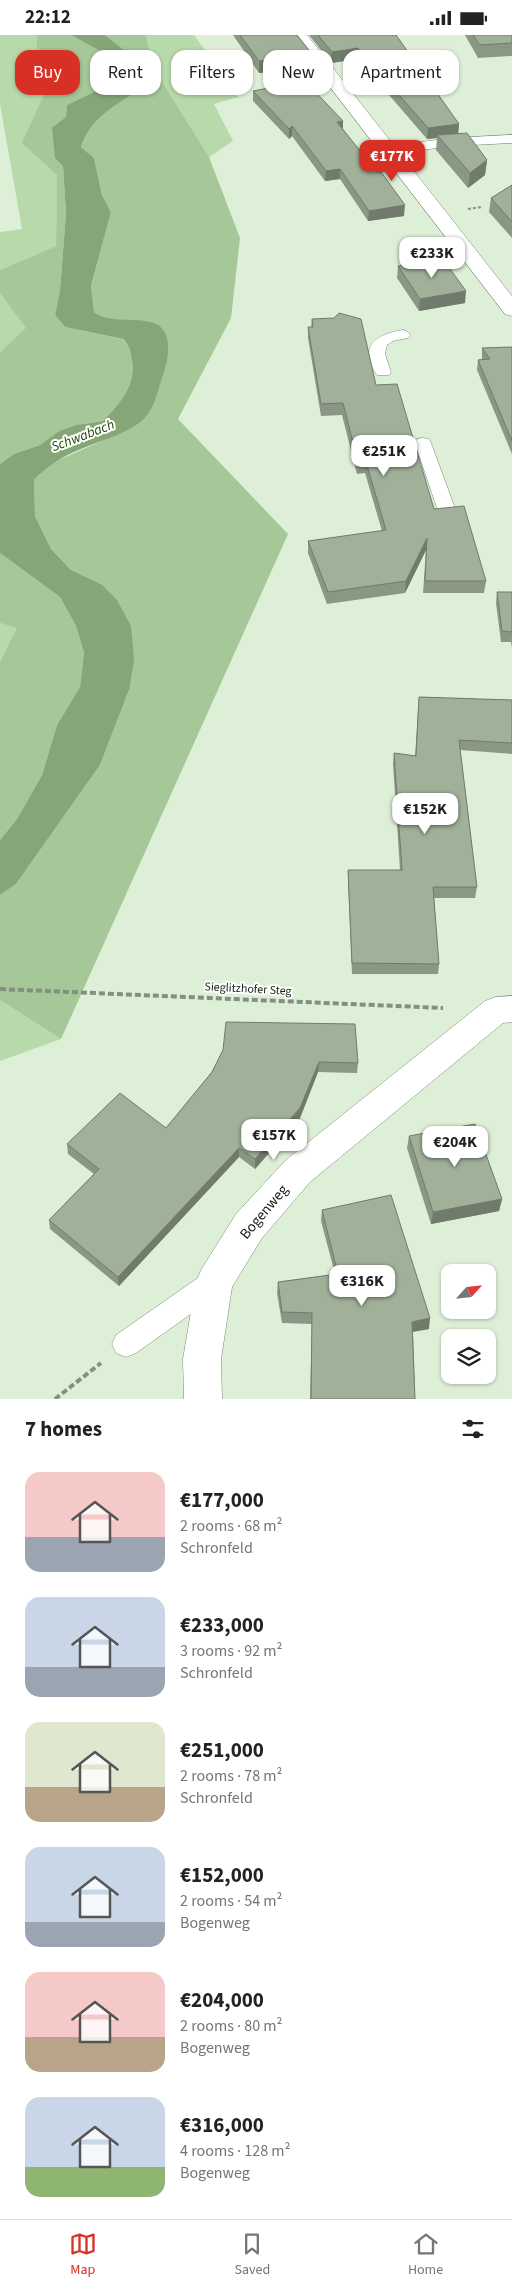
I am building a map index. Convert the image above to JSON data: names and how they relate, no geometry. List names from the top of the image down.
{
  "streets": {
    "street": ["Bogenweg"],
    "path": ["Sieglitzhofer Steg"]
  },
  "crossings": [
    ["Sieglitzhofer Steg", "Bogenweg"]
  ],
  "water": ["Schwabach"],
  "north": "top right",
  "page": {
    "status": "22:12",
    "chip": [
      "Buy",
      "Rent",
      "Filters",
      "New",
      "Apartment"
    ],
    "price": [
      "€177K",
      "€233K",
      "€251K",
      "€152K",
      "€157K",
      "€204K",
      "€316K"
    ],
    "heading": "7 homes",
    "list": [
      {
        "name": "€177,000",
        "note": "2 rooms · 68 m² · Schronfeld"
      },
      {
        "name": "€233,000",
        "note": "3 rooms · 92 m² · Schronfeld"
      },
      {
        "name": "€251,000",
        "note": "2 rooms · 78 m² · Schronfeld"
      },
      {
        "name": "€152,000",
        "note": "2 rooms · 54 m² · Bogenweg"
      },
      {
        "name": "€204,000",
        "note": "2 rooms · 80 m² · Bogenweg"
      },
      {
        "name": "€316,000",
        "note": "4 rooms · 128 m² · Bogenweg"
      }
    ],
    "tabs": ["Map", "Saved", "Home"]
  }
}
